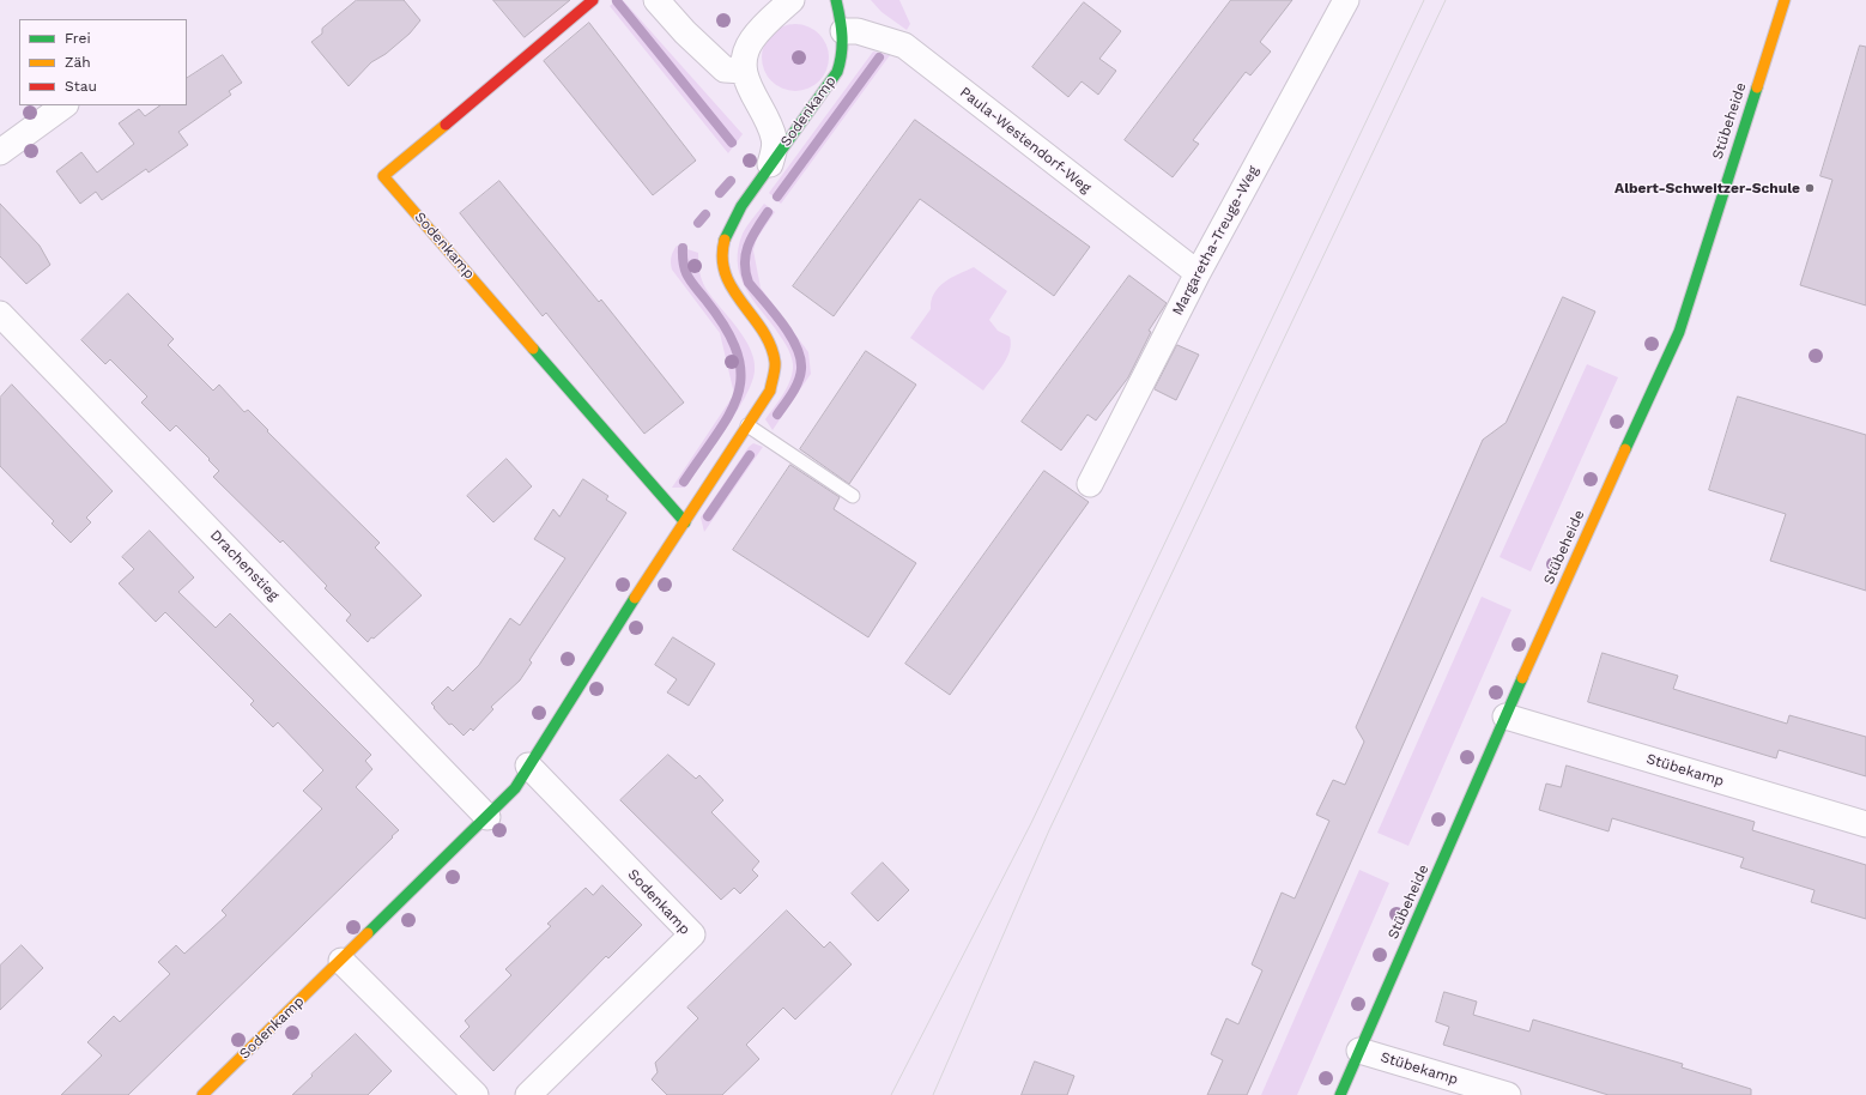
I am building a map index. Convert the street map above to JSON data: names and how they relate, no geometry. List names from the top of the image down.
{
  "streets": {
    "street": [
      "Sodenkamp",
      "Stübeheide",
      "Paula-Westendorf-Weg",
      "Margaretha-Treuge-Weg",
      "Drachenstieg",
      "Stübekamp"
    ]
  },
  "crossings": [
    ["Sodenkamp", "Paula-Westendorf-Weg"],
    ["Sodenkamp", "Drachenstieg"],
    ["Stübeheide", "Stübekamp"],
    ["Paula-Westendorf-Weg", "Margaretha-Treuge-Weg"]
  ],
  "places": ["Albert-Schweitzer-Schule"],
  "legend": ["Frei", "Zäh", "Stau"]
}
